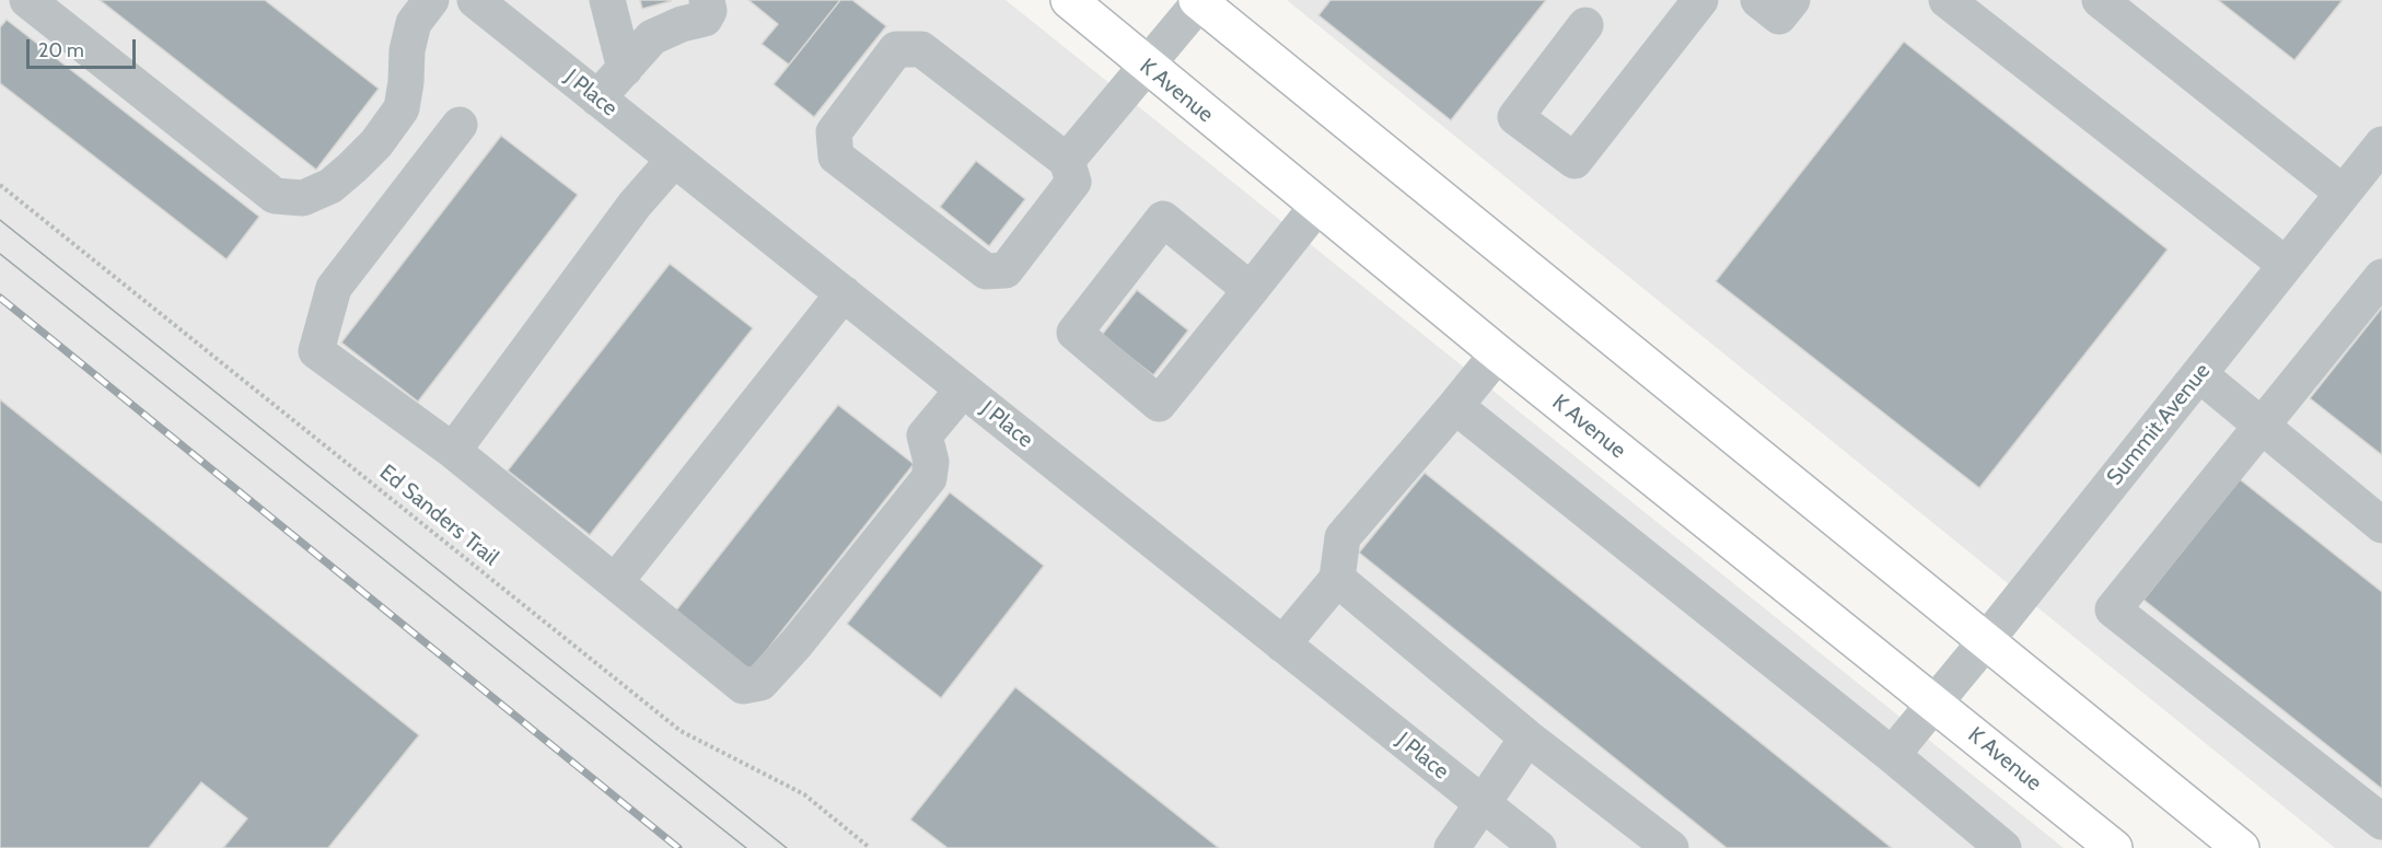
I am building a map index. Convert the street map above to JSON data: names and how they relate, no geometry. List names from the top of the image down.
{
  "streets": {
    "main road": ["K Avenue"],
    "street": ["J Place", "Summit Avenue"],
    "path": ["Ed Sanders Trail"]
  },
  "crossings": [
    ["K Avenue", "Summit Avenue"]
  ],
  "scale_bar": "20 m"
}
